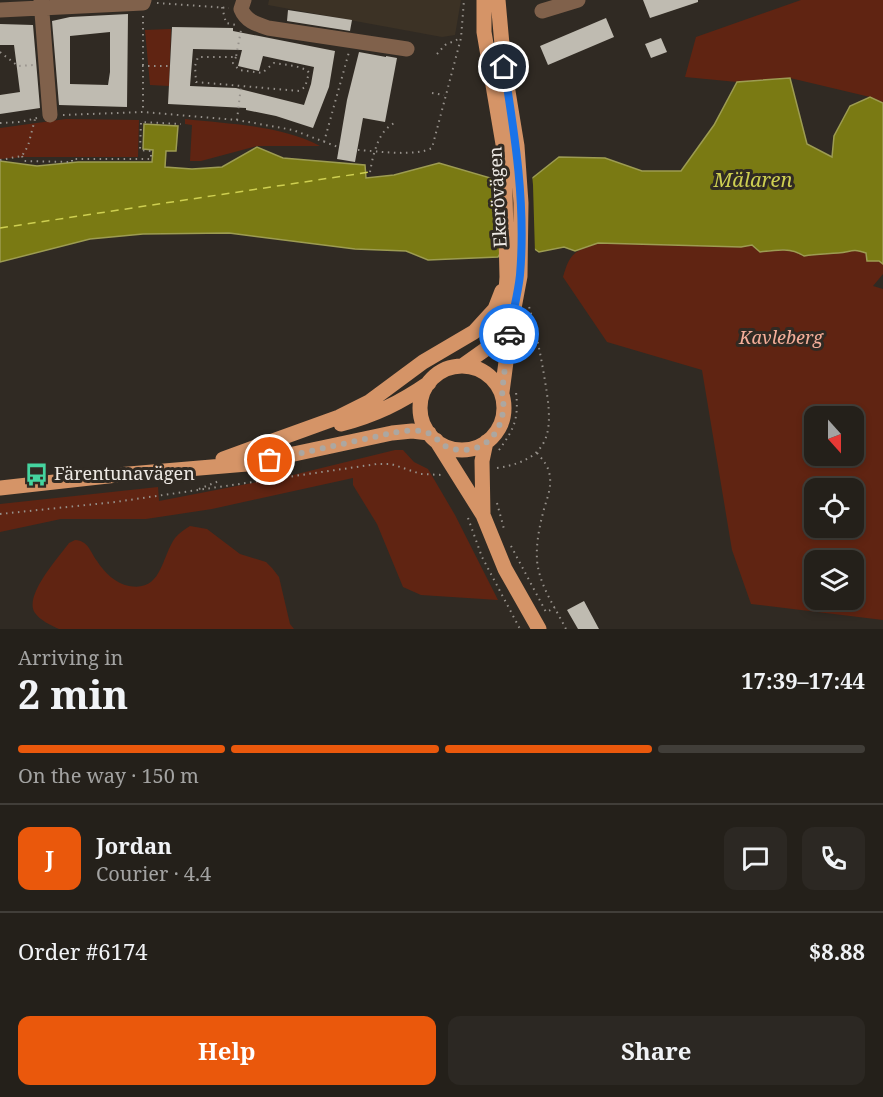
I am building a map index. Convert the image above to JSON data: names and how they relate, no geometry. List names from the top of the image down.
{
  "streets": {
    "main road": ["Ekerövägen"]
  },
  "water": ["Mälaren"],
  "parks": ["Kavleberg"],
  "places": {
    "bus stop": ["Färentunavägen"]
  },
  "north": "bottom",
  "page": {
    "heading": ["2 min", "Arriving in", "17:39–17:44"],
    "panel": [
      "Jordan",
      "Courier · 4.4",
      "Order #6174",
      "$8.88"
    ],
    "bar": "On the way · 150 m",
    "round": "J",
    "buttons": ["Help", "Share"]
  }
}
